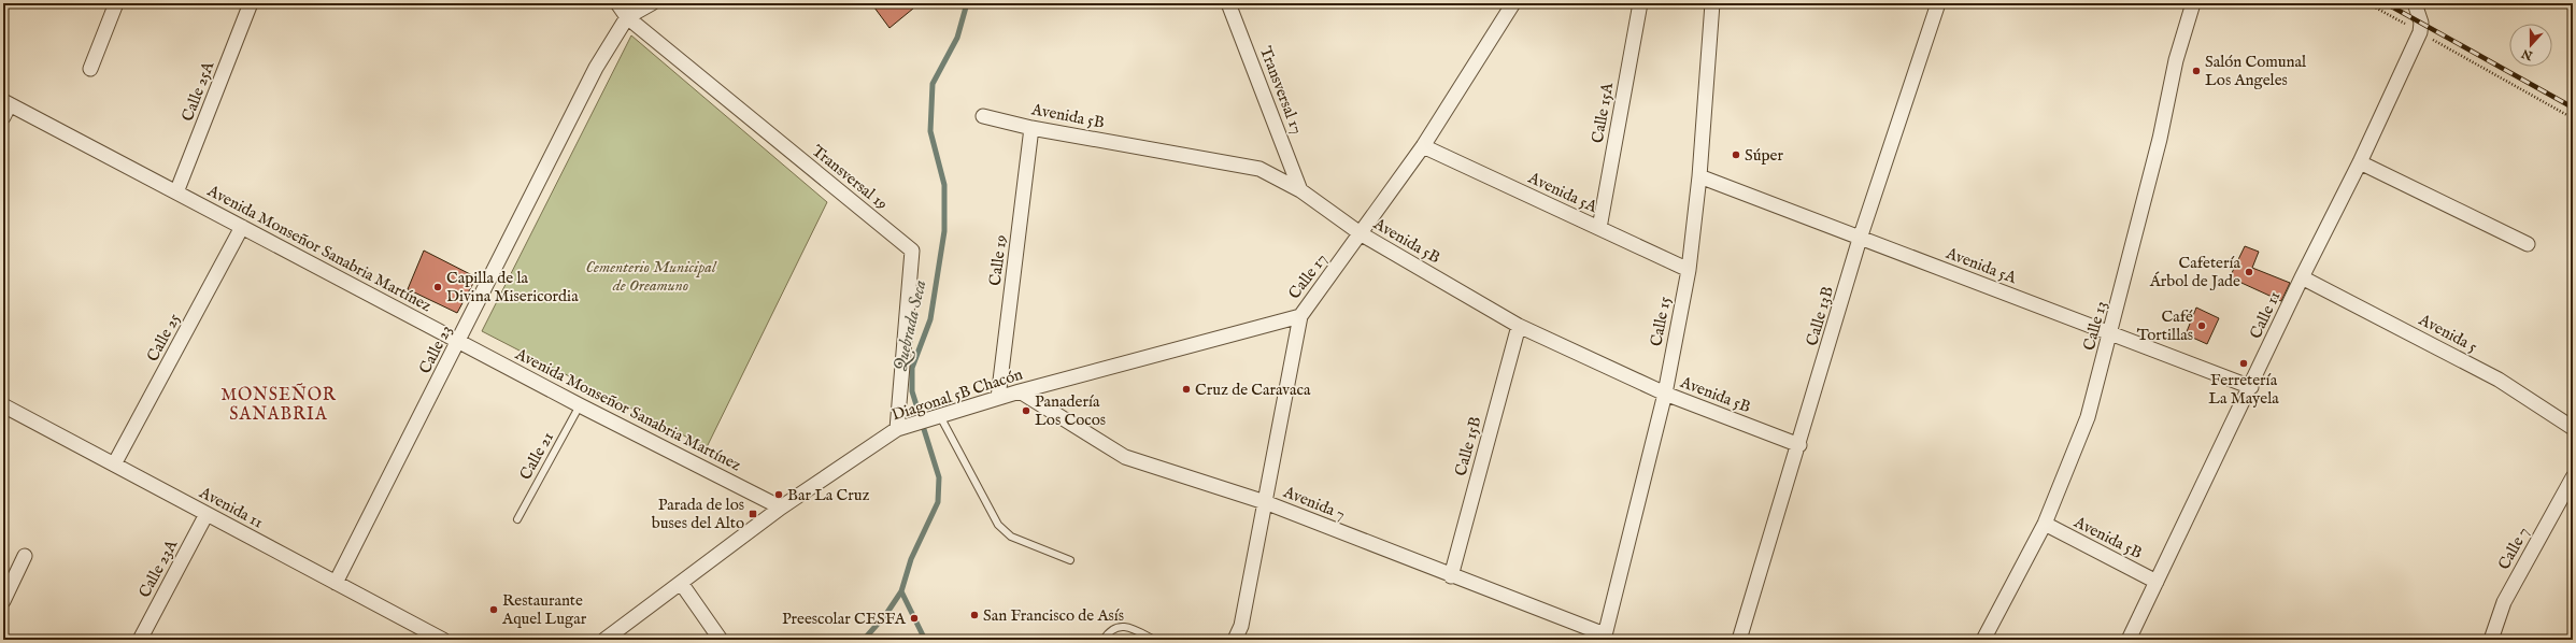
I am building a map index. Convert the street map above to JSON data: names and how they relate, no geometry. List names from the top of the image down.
{
  "streets": {
    "street": [
      "Transversal 17",
      "Calle 25A",
      "Calle 15A",
      "Avenida 5B",
      "Transversal 19",
      "Avenida 5A",
      "Avenida Monseñor Sanabria Martínez",
      "Calle 19",
      "Calle 17",
      "Calle 11",
      "Calle 13B",
      "Calle 15",
      "Calle 13",
      "Avenida 5",
      "Calle 25",
      "Calle 23",
      "Diagonal 5B Chacón",
      "Calle 15B",
      "Avenida 7",
      "Avenida 11",
      "Calle 7",
      "Calle 23A"
    ],
    "lane": ["Calle 21"]
  },
  "crossings": [
    ["Transversal 17", "Avenida 5B"],
    ["Calle 25A", "Avenida Monseñor Sanabria Martínez"],
    ["Calle 15A", "Avenida 5A"],
    ["Avenida 5B", "Calle 19"],
    ["Avenida 5B", "Calle 17"],
    ["Avenida 5B", "Calle 11"],
    ["Avenida 5B", "Calle 13B"],
    ["Avenida 5B", "Calle 15"],
    ["Avenida 5B", "Calle 13"],
    ["Avenida 5B", "Calle 15B"],
    ["Transversal 19", "Calle 23"],
    ["Transversal 19", "Diagonal 5B Chacón"],
    ["Avenida 5A", "Calle 17"],
    ["Avenida 5A", "Calle 11"],
    ["Avenida 5A", "Calle 13B"],
    ["Avenida 5A", "Calle 15"],
    ["Avenida 5A", "Calle 13"],
    ["Avenida Monseñor Sanabria Martínez", "Calle 25"],
    ["Avenida Monseñor Sanabria Martínez", "Calle 23"],
    ["Avenida Monseñor Sanabria Martínez", "Diagonal 5B Chacón"],
    ["Avenida Monseñor Sanabria Martínez", "Calle 21"],
    ["Calle 19", "Diagonal 5B Chacón"],
    ["Calle 17", "Diagonal 5B Chacón"],
    ["Calle 17", "Avenida 7"],
    ["Calle 11", "Avenida 5"],
    ["Calle 15", "Avenida 7"],
    ["Calle 25", "Avenida 11"],
    ["Calle 23", "Avenida 11"],
    ["Diagonal 5B Chacón", "Avenida 7"],
    ["Calle 15B", "Avenida 7"],
    ["Avenida 11", "Calle 23A"]
  ],
  "districts": ["MONSEÑOR SANABRIA"],
  "water": ["Quebrada Seca"],
  "parks": ["Cementerio Municipal de Oreamuno"],
  "places": {
    "other": [
      "Salón Comunal Los Angeles",
      "Súper",
      "Cafetería Árbol de Jade",
      "Capilla de la Divina Misericordia",
      "Café Tortillas",
      "Ferretería La Mayela",
      "Cruz de Caravaca",
      "Panadería Los Cocos",
      "Bar La Cruz",
      "Restaurante Aquel Lugar",
      "San Francisco de Asís",
      "Preescolar CESFA"
    ],
    "transit": ["Parada de los buses del Alto"]
  },
  "north": "bottom"
}
